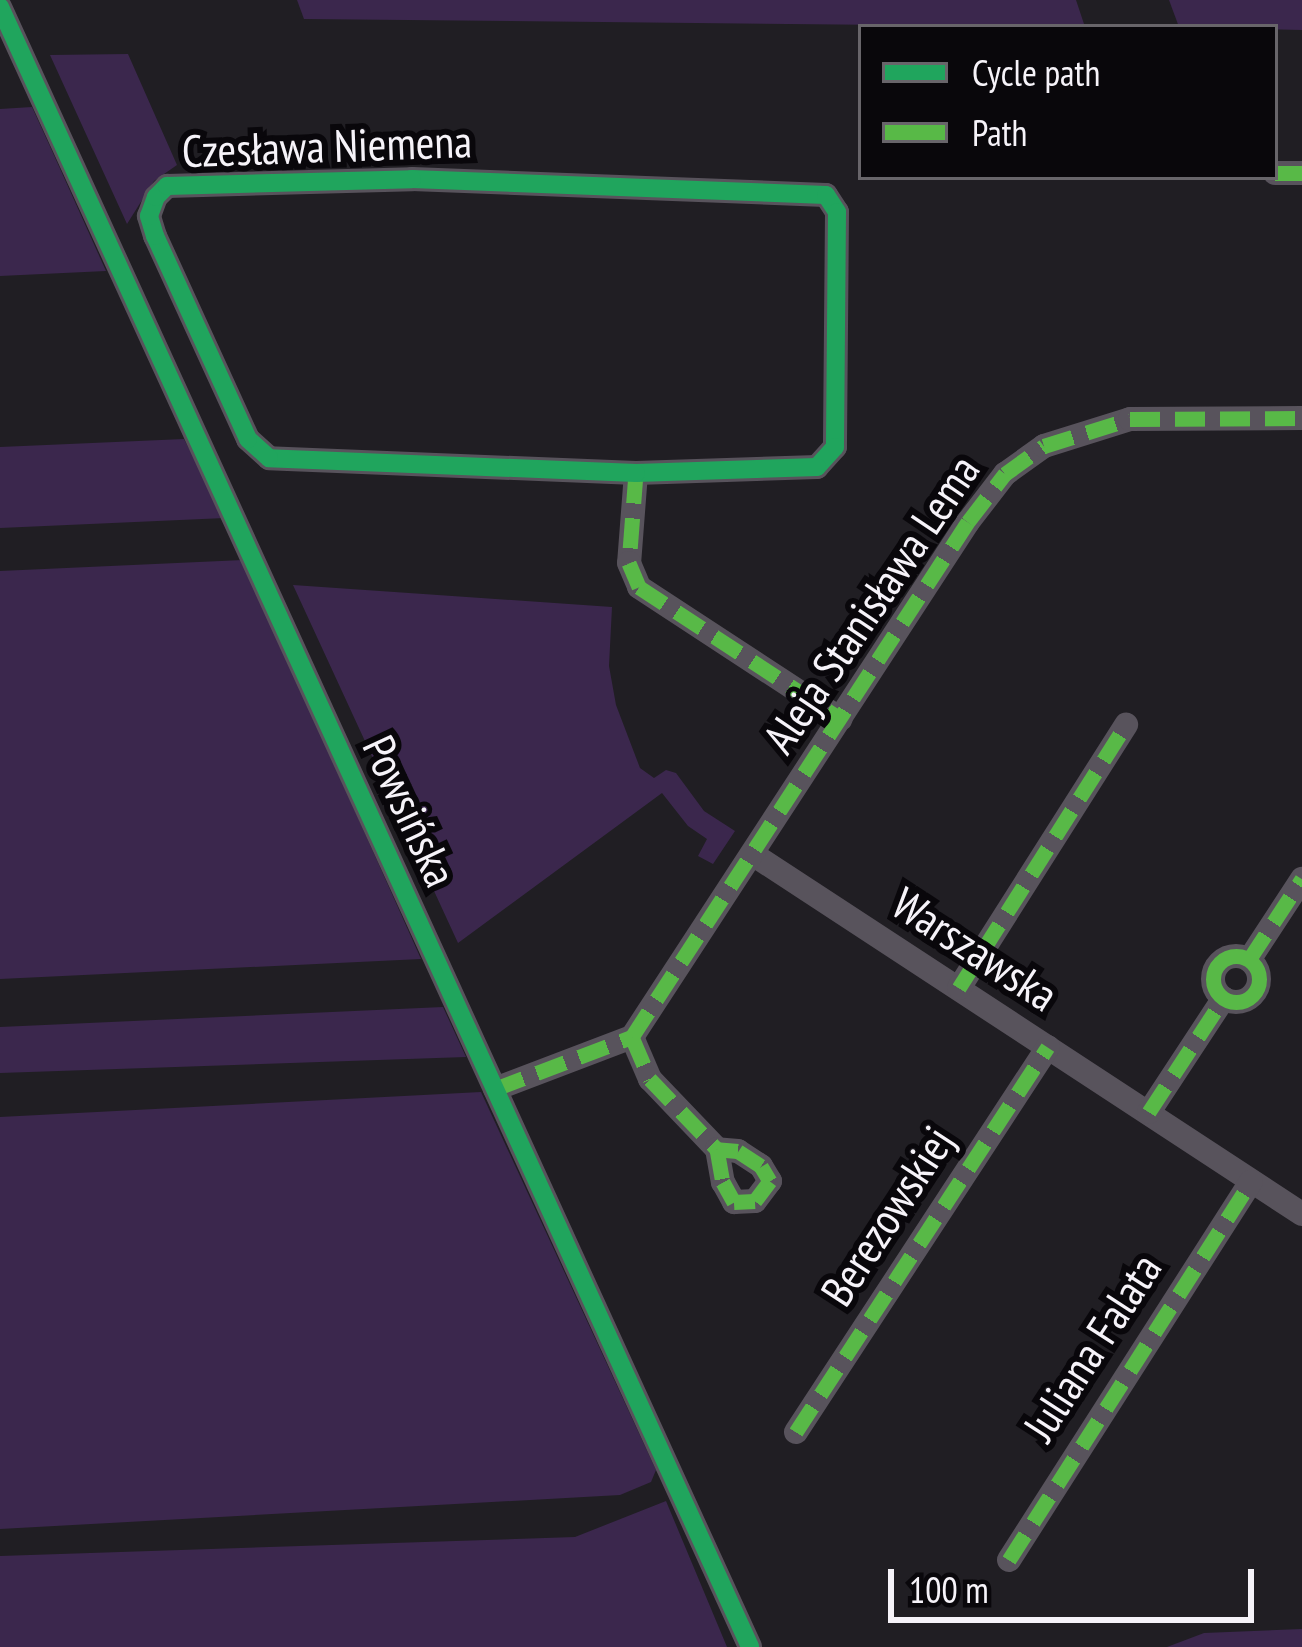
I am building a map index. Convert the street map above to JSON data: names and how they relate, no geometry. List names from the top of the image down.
{
  "streets": {
    "street": [
      "Czesława Niemena",
      "Aleja Stanisława Lema",
      "Powsińska",
      "Warszawska",
      "Berezowskiej",
      "Juliana Falata"
    ]
  },
  "crossings": [
    ["Aleja Stanisława Lema", "Warszawska"],
    ["Warszawska", "Berezowskiej"],
    ["Warszawska", "Juliana Falata"]
  ],
  "legend": ["Cycle path", "Path"],
  "scale_bar": "100 m"
}
